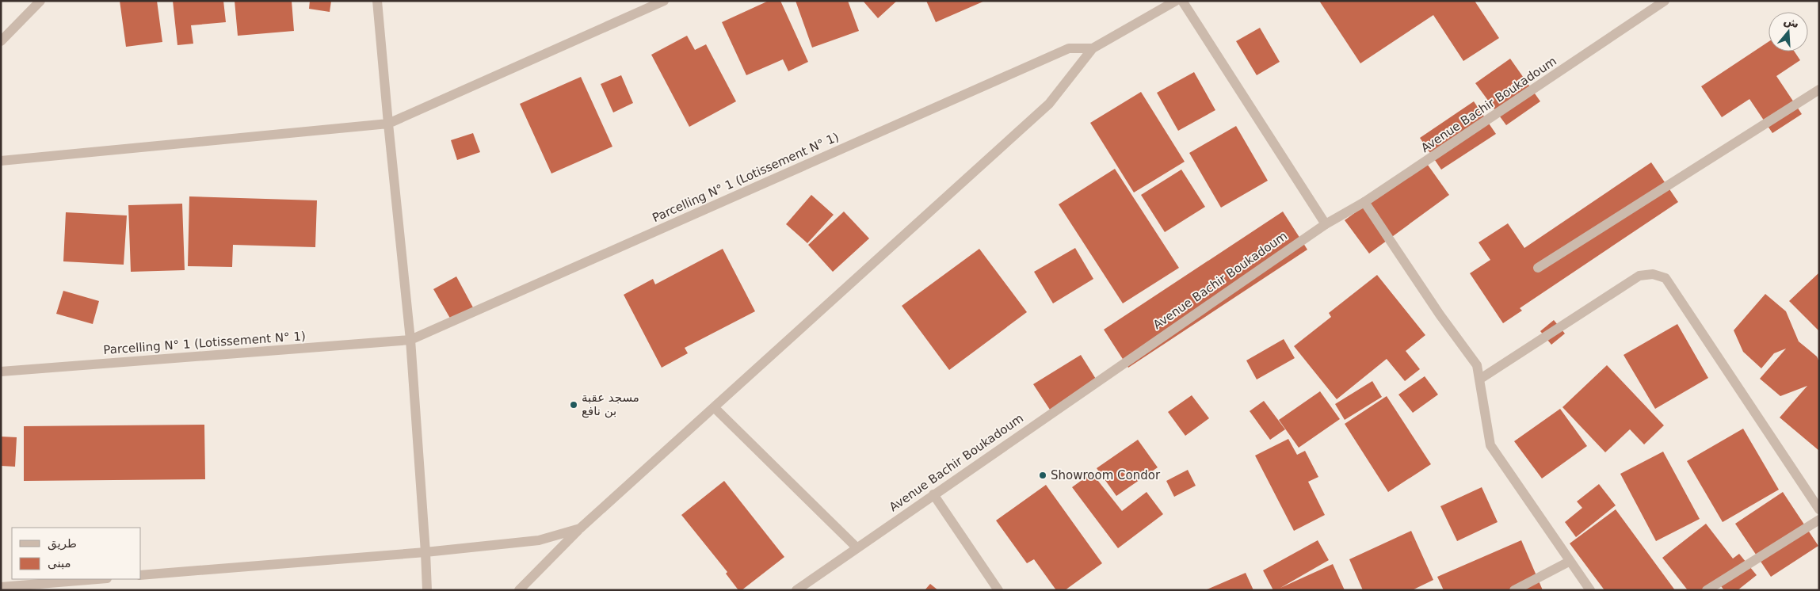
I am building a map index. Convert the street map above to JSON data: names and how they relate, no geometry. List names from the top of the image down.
{
  "streets": {
    "street": ["Avenue Bachir Boukadoum", "Parcelling N° 1 (Lotissement N° 1)"]
  },
  "places": ["مسجد عقبة بن نافع", "Showroom Condor"],
  "legend": ["طريق", "مبنى"],
  "north": "top"
}
